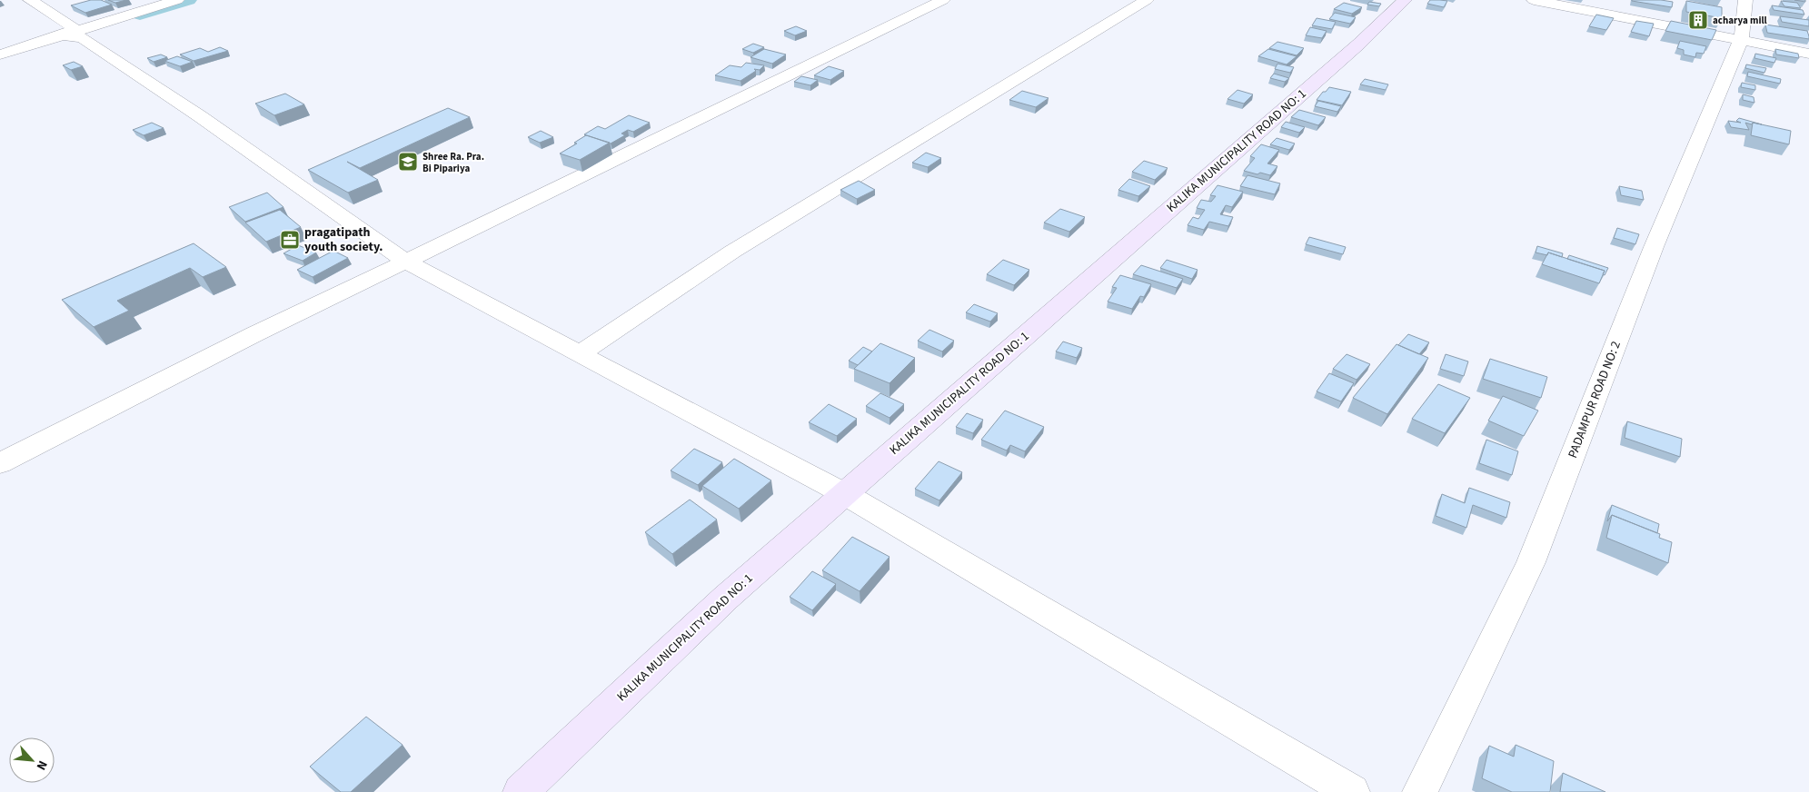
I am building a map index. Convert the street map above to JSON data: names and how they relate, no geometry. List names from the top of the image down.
{
  "streets": {
    "street": ["KALIKA MUNICIPALITY ROAD NO: 1", "PADAMPUR ROAD NO: 2"]
  },
  "places": {
    "building": ["acharya mill"],
    "school or university": ["Shree Ra. Pra. Bi Pipariya"],
    "office": ["pragatipath youth society."]
  },
  "north": "bottom right"
}
